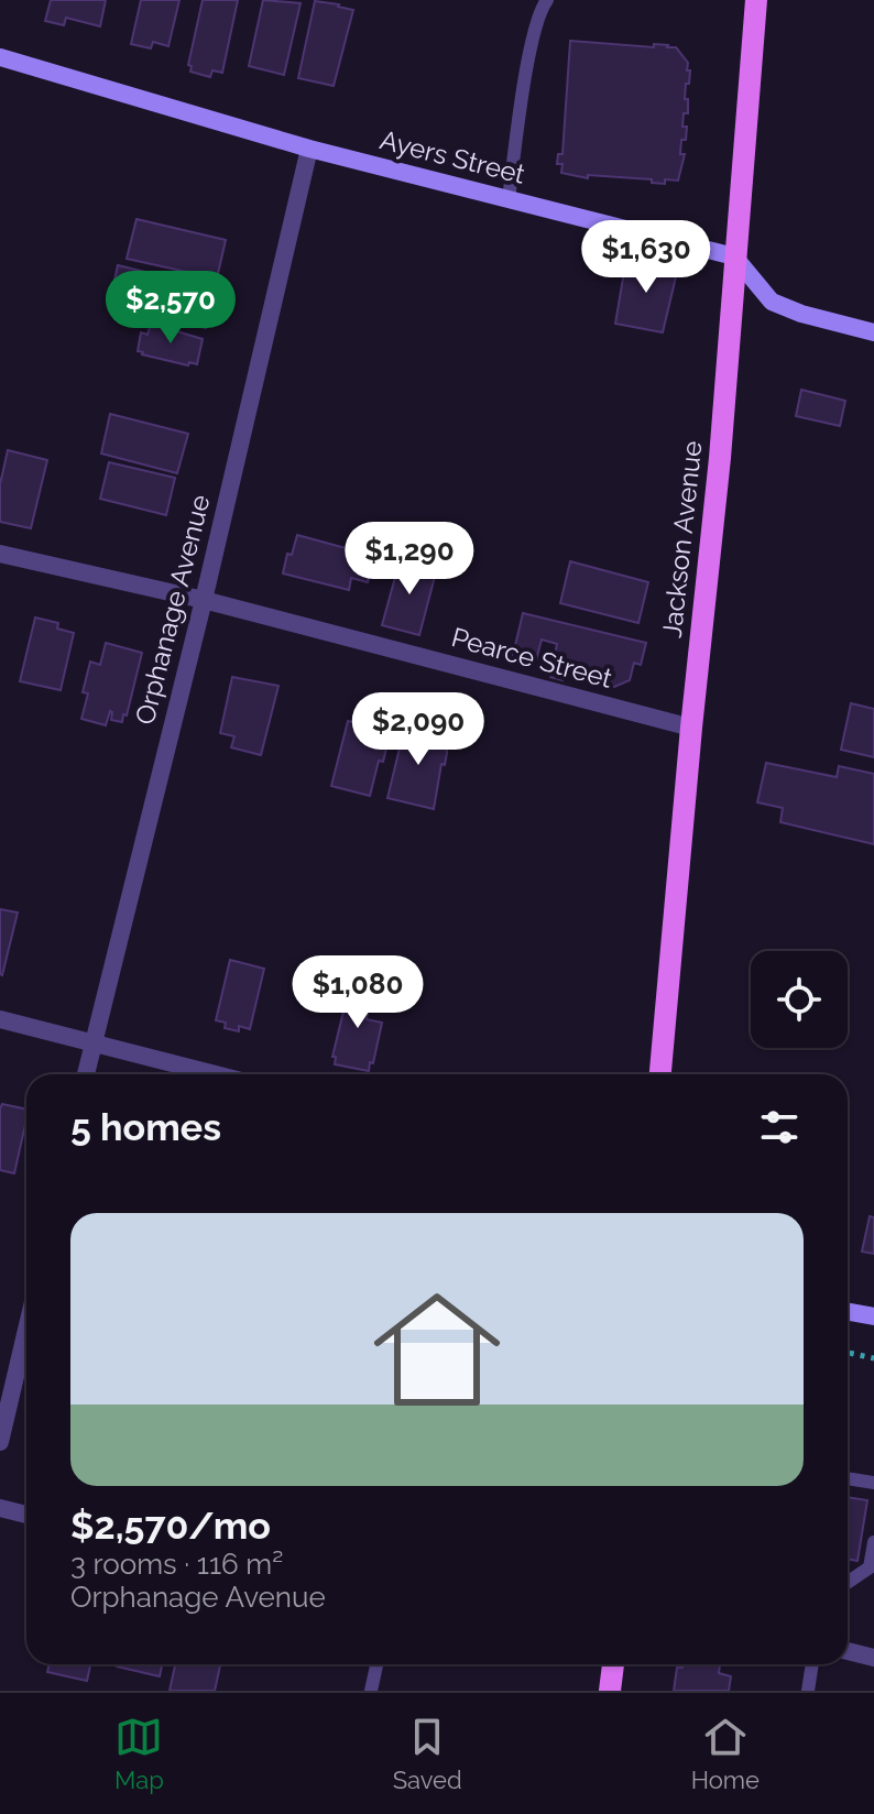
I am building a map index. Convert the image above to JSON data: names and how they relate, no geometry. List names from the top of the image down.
{
  "streets": {
    "main road": ["Jackson Avenue"],
    "street": ["Ayers Street", "Orphanage Avenue", "Pearce Street"]
  },
  "crossings": [
    ["Ayers Street", "Jackson Avenue"],
    ["Ayers Street", "Orphanage Avenue"],
    ["Jackson Avenue", "Pearce Street"],
    ["Orphanage Avenue", "Pearce Street"]
  ],
  "page": {
    "price": [
      "$1,630",
      "$2,570",
      "$1,290",
      "$2,090",
      "$1,080"
    ],
    "heading": "5 homes",
    "list": [
      {
        "name": "$2,570/mo",
        "note": "3 rooms · 116 m² · Orphanage Avenue"
      }
    ],
    "tabs": ["Map", "Saved", "Home"]
  }
}
